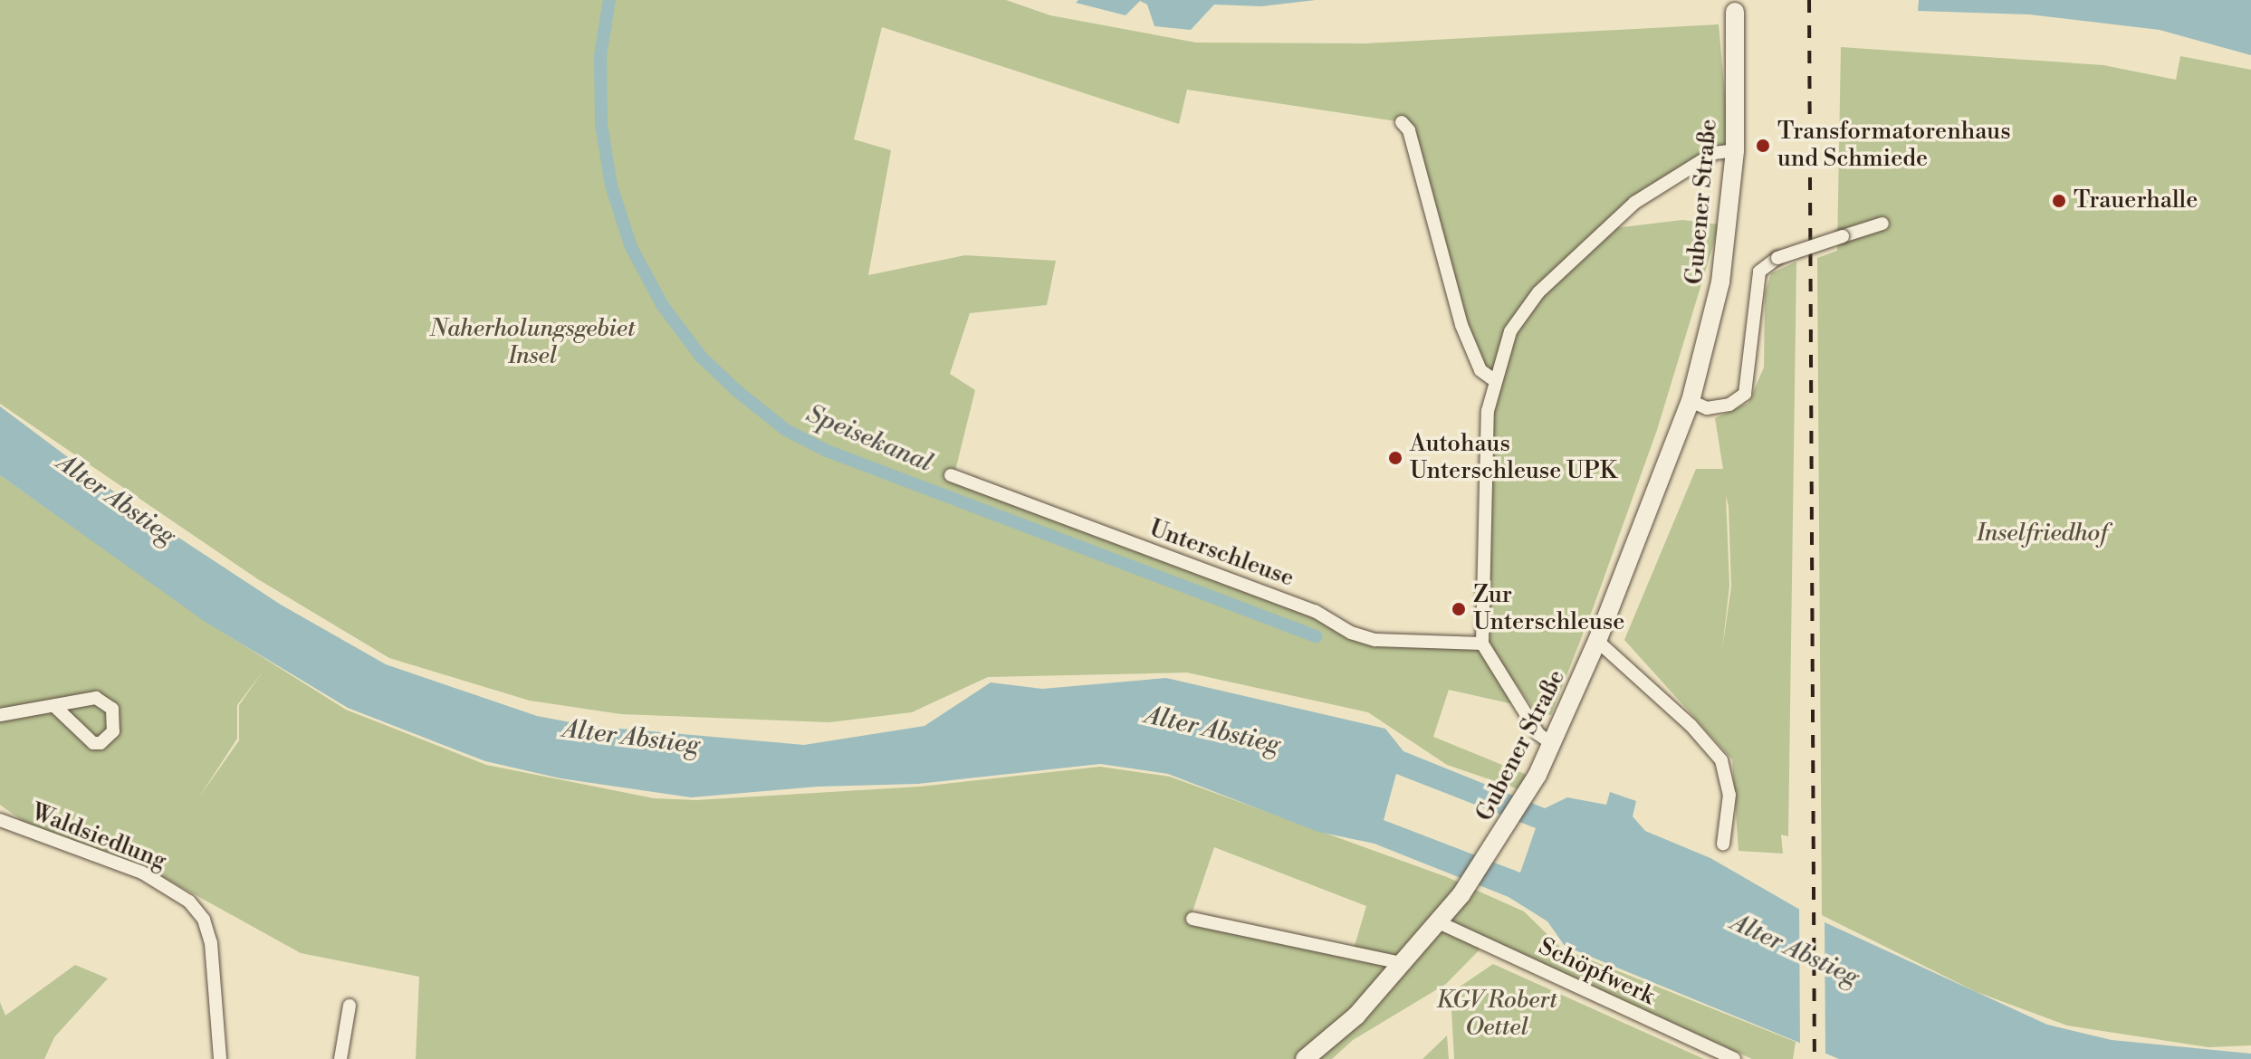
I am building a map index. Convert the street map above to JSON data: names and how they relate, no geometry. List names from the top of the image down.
{
  "streets": {
    "main road": ["Gubener Straße"],
    "street": ["Unterschleuse", "Waldsiedlung", "Schöpfwerk"]
  },
  "crossings": [
    ["Gubener Straße", "Schöpfwerk"]
  ],
  "water": ["Speisekanal", "Alter Abstieg"],
  "parks": ["Naherholungsgebiet Insel", "Inselfriedhof", "KGV Robert Oettel"],
  "places": [
    "Transformatorenhaus und Schmiede",
    "Trauerhalle",
    "Autohaus Unterschleuse UPK",
    "Zur Unterschleuse"
  ]
}
